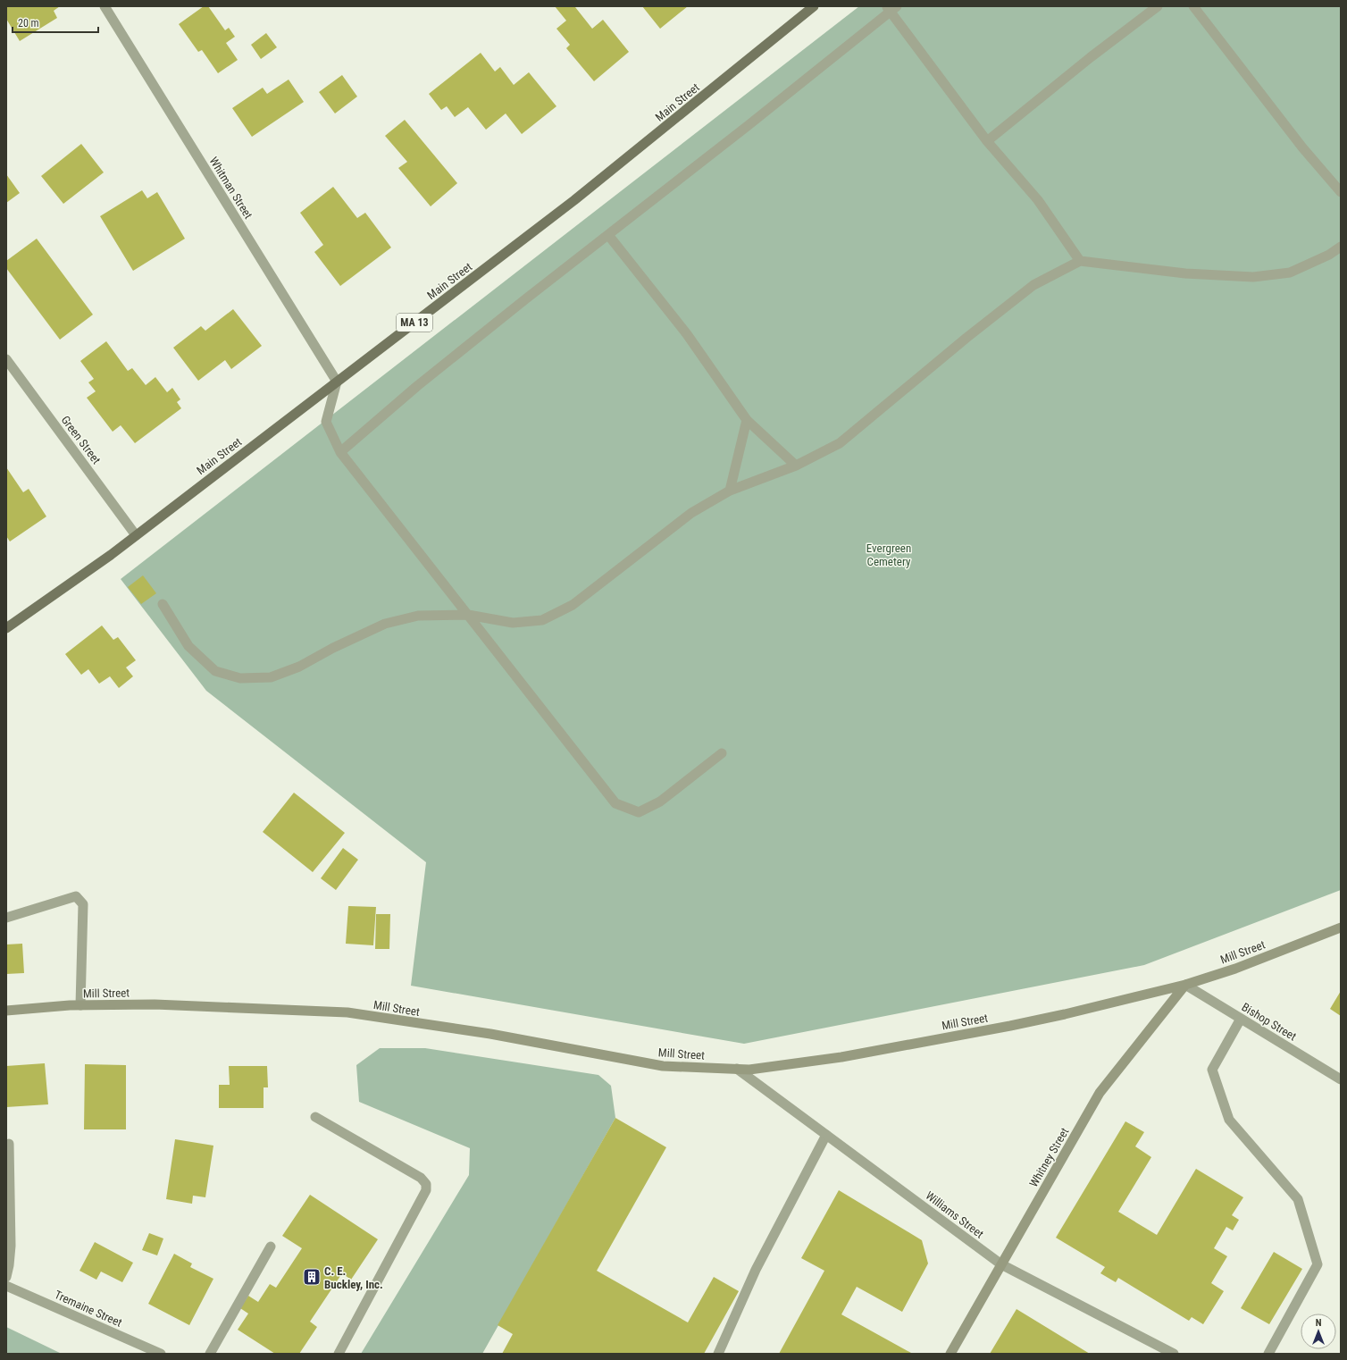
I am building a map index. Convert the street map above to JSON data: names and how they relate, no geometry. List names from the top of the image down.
{
  "streets": {
    "main road": [
      "Main Street",
      "MA 13",
      "Mill Street",
      "Whitney Street"
    ],
    "street": [
      "Whitman Street",
      "Green Street",
      "Bishop Street",
      "Williams Street",
      "Tremaine Street"
    ]
  },
  "crossings": [
    ["Main Street", "Whitman Street"],
    ["Main Street", "Green Street"],
    ["Mill Street", "Bishop Street"],
    ["Mill Street", "Whitney Street"],
    ["Mill Street", "Williams Street"],
    ["Bishop Street", "Whitney Street"],
    ["Whitney Street", "Williams Street"]
  ],
  "parks": ["Evergreen Cemetery"],
  "places": {
    "building": ["C. E. Buckley, Inc."]
  },
  "scale_bar": "20 m",
  "north": "top"
}
